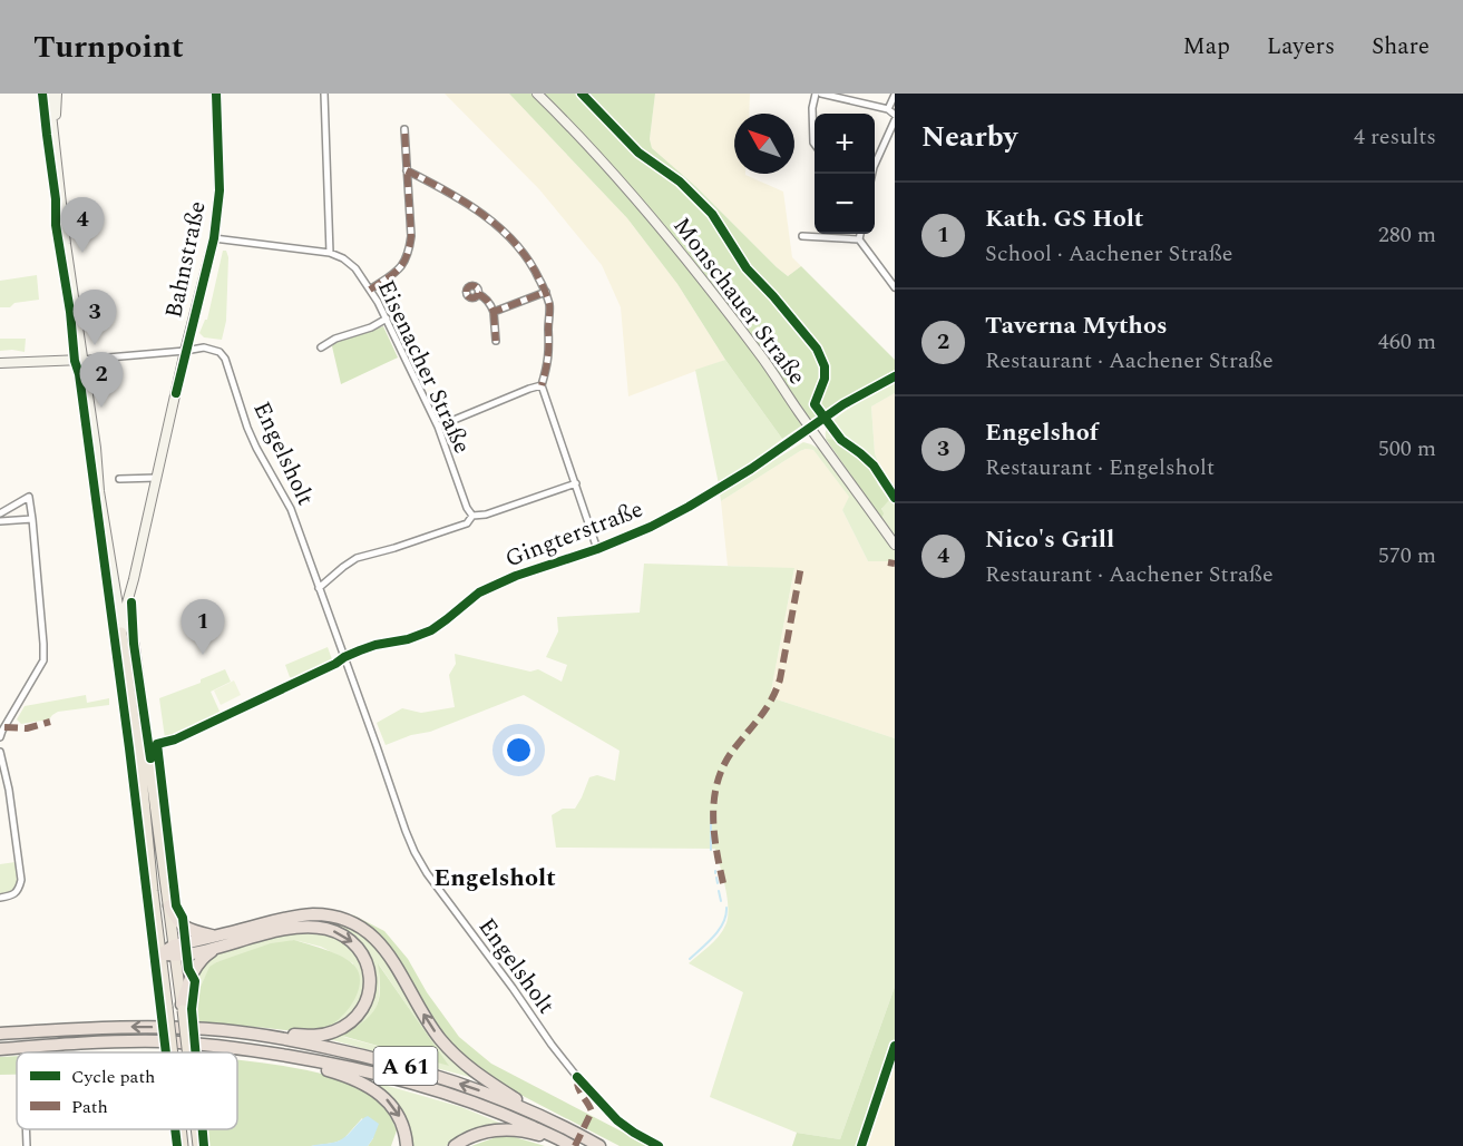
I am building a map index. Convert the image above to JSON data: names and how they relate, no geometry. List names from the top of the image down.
{
  "streets": {
    "highway": ["A 61"],
    "main road": ["Bahnstraße", "Monschauer Straße"],
    "street": ["Eisenacher Straße", "Engelsholt", "Gingterstraße"]
  },
  "crossings": [
    ["Bahnstraße", "Eisenacher Straße"],
    ["Bahnstraße", "Engelsholt"],
    ["Monschauer Straße", "Gingterstraße"],
    ["Engelsholt", "Gingterstraße"]
  ],
  "districts": ["Engelsholt"],
  "legend": ["Cycle path", "Path"],
  "north": "top left",
  "page": {
    "header": "Turnpoint",
    "nav": ["Map", "Layers", "Share"],
    "heading": ["Nearby", "4 results"],
    "map_buttons": ["+", "−"],
    "list": [
      {
        "mark": "1",
        "name": "Kath. GS Holt",
        "note": "School · Aachener Straße",
        "value": "280 m"
      },
      {
        "mark": "2",
        "name": "Taverna Mythos",
        "note": "Restaurant · Aachener Straße",
        "value": "460 m"
      },
      {
        "mark": "3",
        "name": "Engelshof",
        "note": "Restaurant · Engelsholt",
        "value": "500 m"
      },
      {
        "mark": "4",
        "name": "Nico's Grill",
        "note": "Restaurant · Aachener Straße",
        "value": "570 m"
      }
    ],
    "pins": [
      "4",
      "3",
      "2",
      "1"
    ]
  }
}
